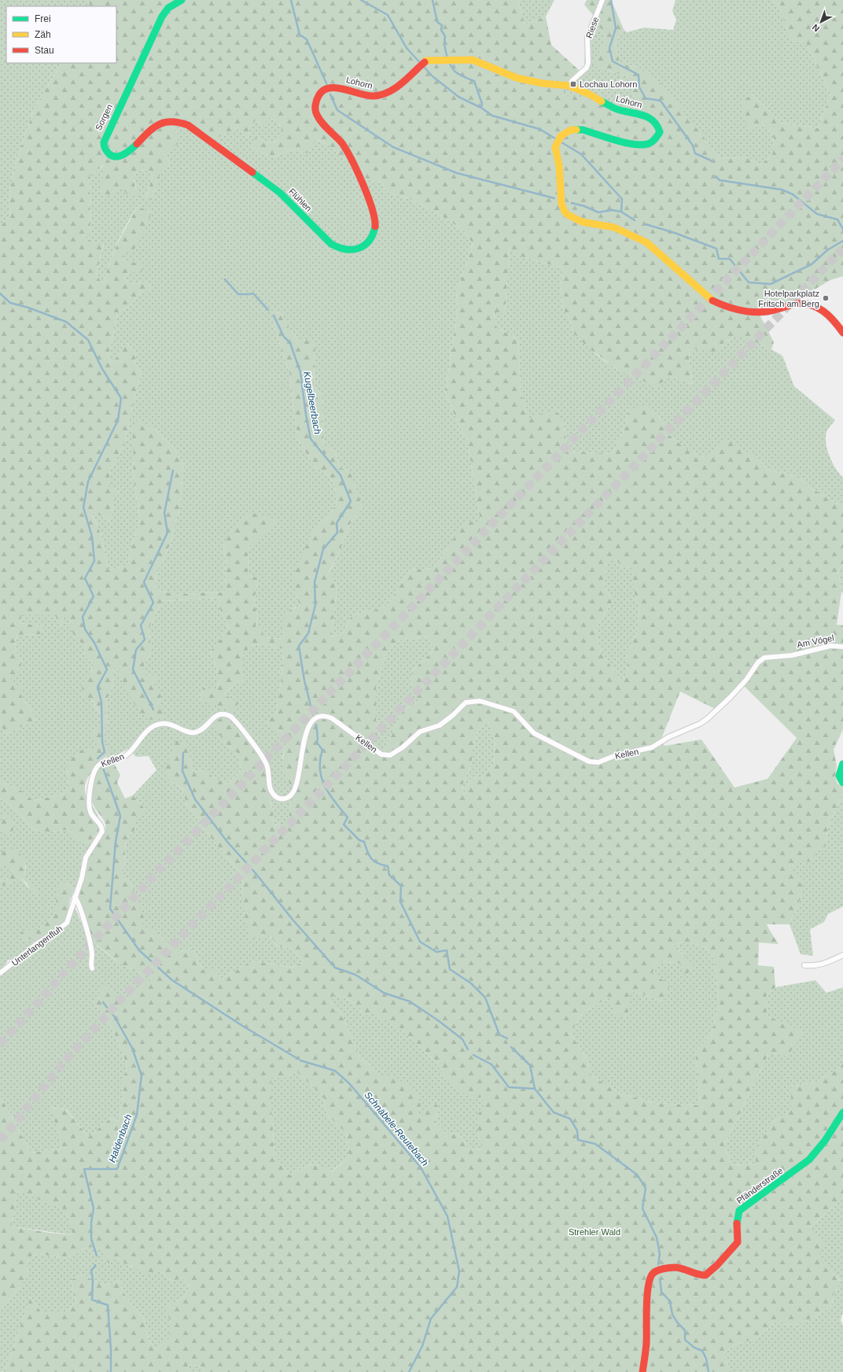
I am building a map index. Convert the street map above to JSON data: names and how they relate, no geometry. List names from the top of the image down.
{
  "streets": {
    "street": [
      "Riese",
      "Lohorn",
      "Sorgen",
      "Flühlen",
      "Am Vögel",
      "Kellen",
      "Unterlangenfluh",
      "Pfänderstraße"
    ]
  },
  "crossings": [
    ["Riese", "Lohorn"],
    ["Lohorn", "Flühlen"],
    ["Sorgen", "Flühlen"],
    ["Am Vögel", "Kellen"],
    ["Kellen", "Unterlangenfluh"]
  ],
  "water": ["Kugelbeerbach", "Schnäbele-Reutebach", "Haldenbach"],
  "parks": ["Strehler Wald"],
  "places": {
    "transit": ["Lochau Lohorn"],
    "other": ["Hotelparkplatz Fritsch am Berg"]
  },
  "legend": ["Frei", "Zäh", "Stau"],
  "north": "bottom left"
}
